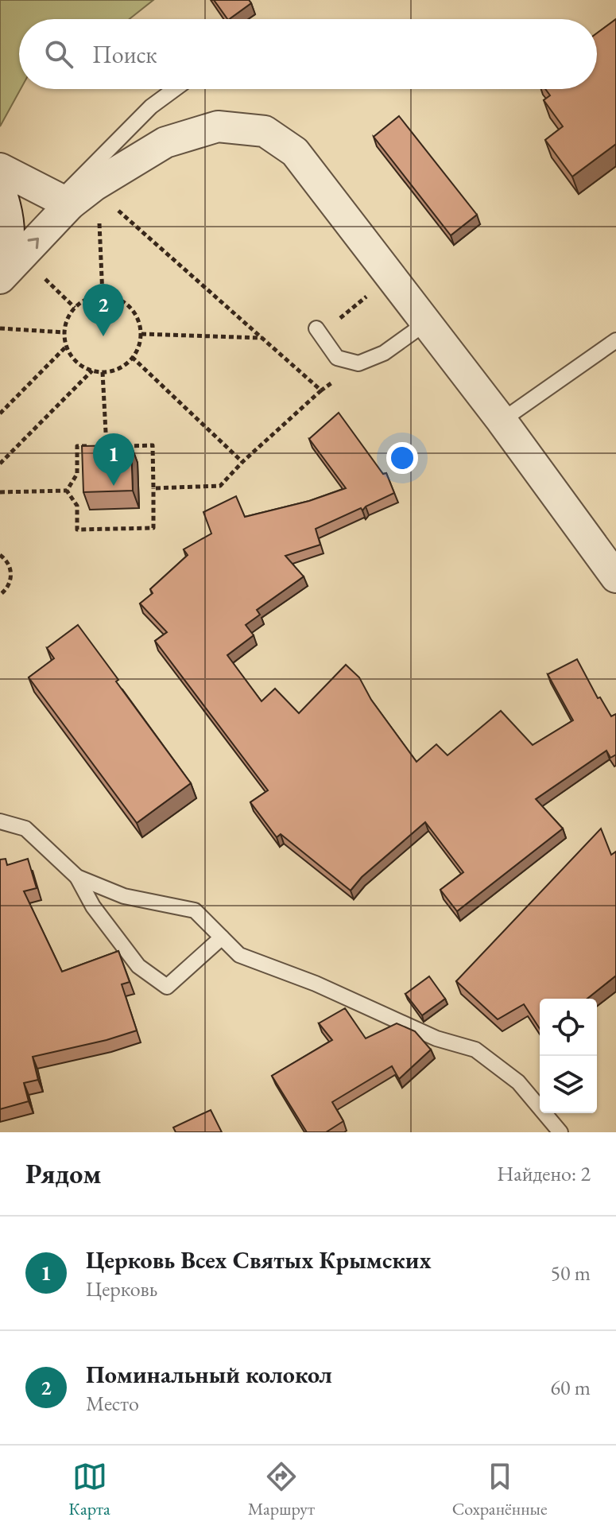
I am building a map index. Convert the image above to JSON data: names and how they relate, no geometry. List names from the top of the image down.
{
  "page": {
    "search": "Поиск",
    "pins": ["2", "1"],
    "heading": ["Рядом", "Найдено: 2"],
    "list": [
      {
        "mark": "1",
        "name": "Церковь Всех Святых Крымских",
        "note": "Церковь",
        "value": "50 m"
      },
      {
        "mark": "2",
        "name": "Поминальный колокол",
        "note": "Место",
        "value": "60 m"
      }
    ],
    "nav": ["Карта", "Маршрут", "Сохранённые"]
  }
}
